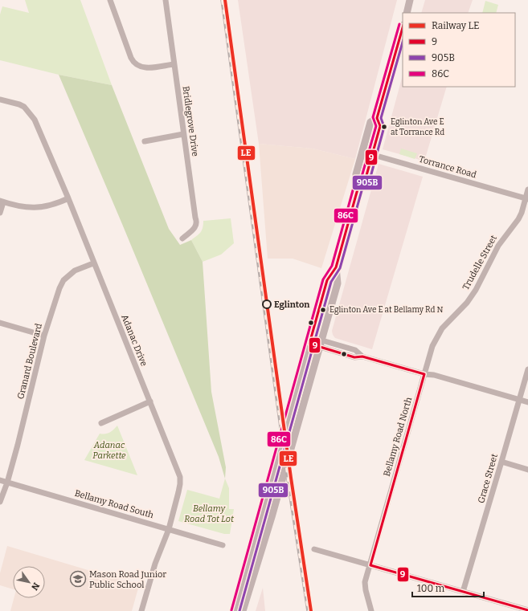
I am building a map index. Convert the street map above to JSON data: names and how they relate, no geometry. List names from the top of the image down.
{
  "streets": {
    "street": [
      "Bridlegrove Drive",
      "Torrance Road",
      "Trudelle Street",
      "Adanac Drive",
      "Granard Boulevard",
      "Bellamy Road North",
      "Grace Street",
      "Bellamy Road South"
    ]
  },
  "crossings": [
    ["Torrance Road", "Trudelle Street"],
    ["Trudelle Street", "Bellamy Road North"],
    ["Adanac Drive", "Granard Boulevard"],
    ["Adanac Drive", "Bellamy Road South"],
    ["Granard Boulevard", "Bellamy Road South"]
  ],
  "parks": ["Adanac Parkette", "Bellamy Road Tot Lot"],
  "places": {
    "other": ["Eglinton Ave E at Torrance Rd", "Eglinton", "Eglinton Ave E at Bellamy Rd N"],
    "school or university": ["Mason Road Junior Public School"]
  },
  "lines": [
    "rail line LE",
    "transit line 86C",
    "transit line 9",
    "transit line 905B"
  ],
  "legend": [
    "Railway LE",
    "9",
    "905B",
    "86C"
  ],
  "scale_bar": "100 m",
  "north": "bottom right"
}
